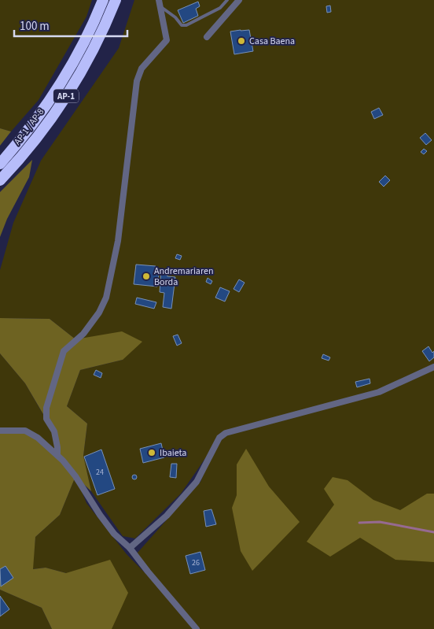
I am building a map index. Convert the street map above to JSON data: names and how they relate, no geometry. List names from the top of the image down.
{
  "streets": {
    "highway": ["AP-1", "AP-1 / AP-8"]
  },
  "places": ["Casa Baena", "Andremariaren Borda", "Ibaieta"],
  "house_numbers": ["24", "26"],
  "scale_bar": "100 m"
}
